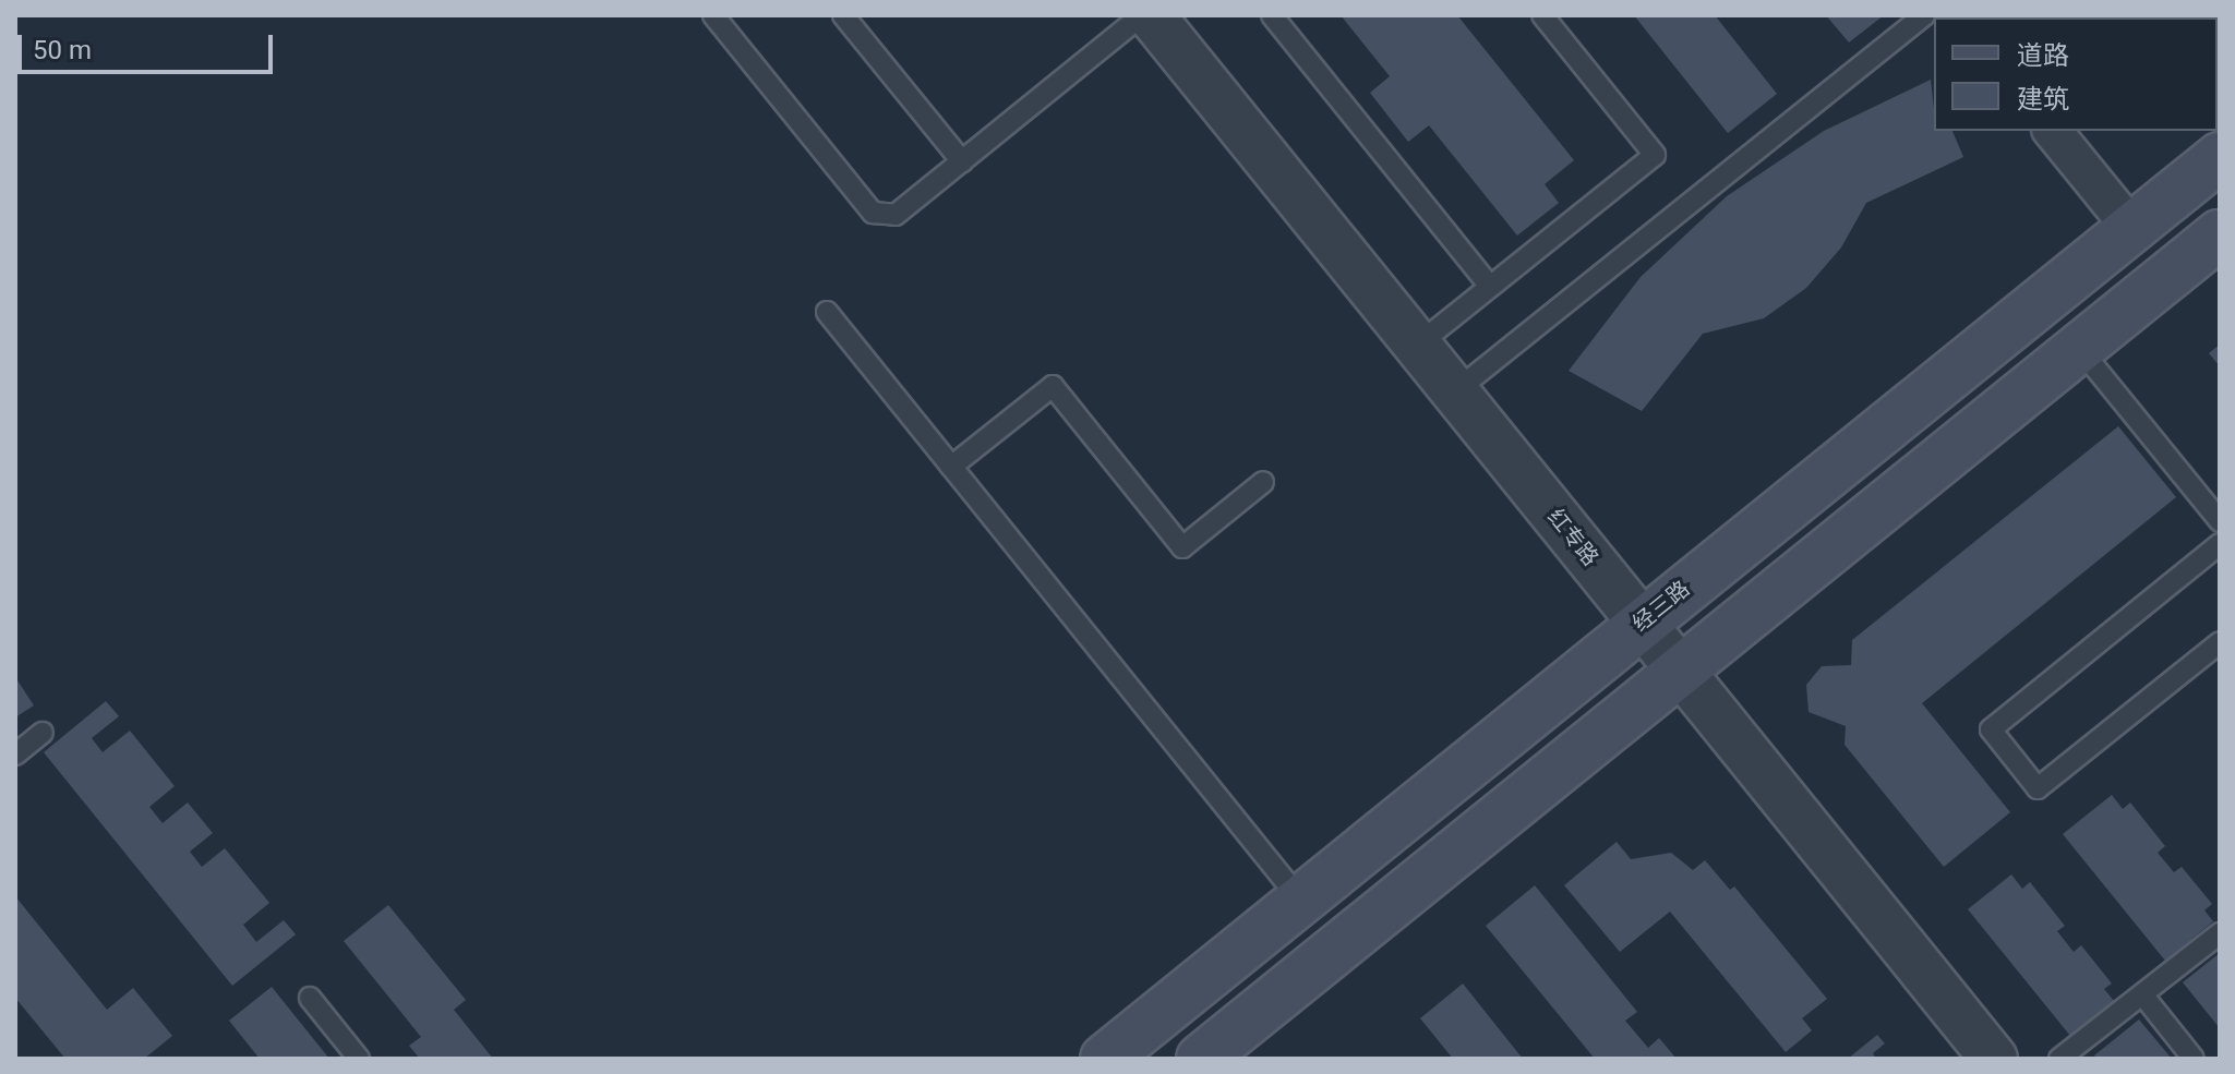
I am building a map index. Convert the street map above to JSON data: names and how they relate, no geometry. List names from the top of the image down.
{
  "streets": {
    "main road": ["经三路"],
    "street": ["红专路"]
  },
  "crossings": [
    ["红专路", "经三路"]
  ],
  "legend": ["道路", "建筑"],
  "scale_bar": "50 m"
}
